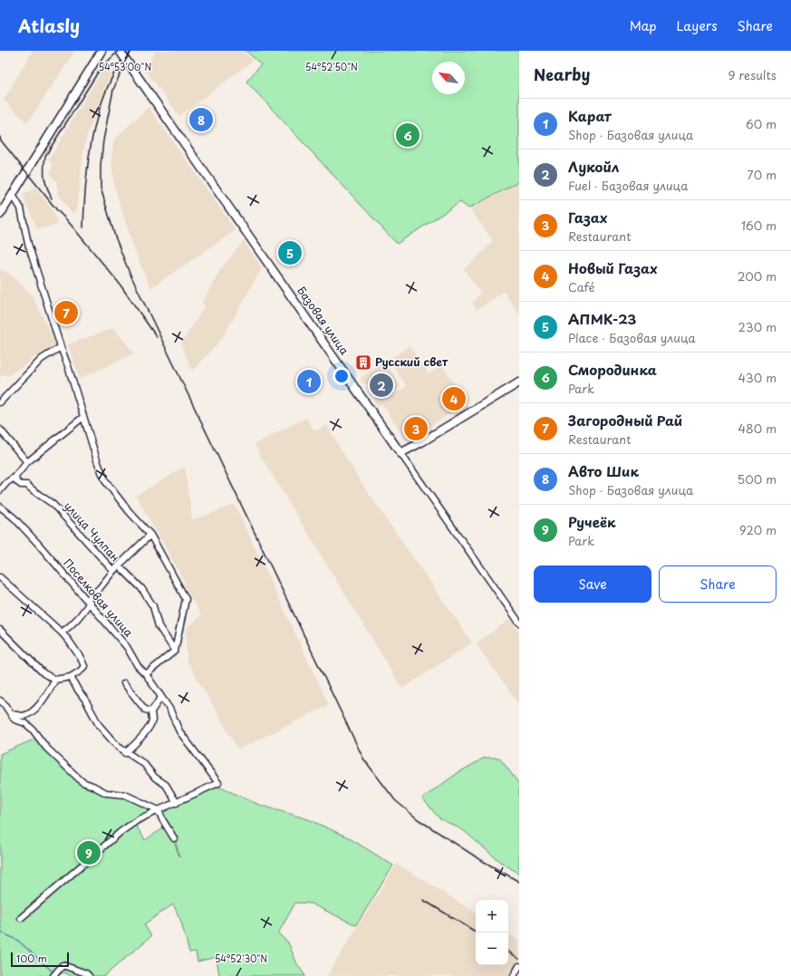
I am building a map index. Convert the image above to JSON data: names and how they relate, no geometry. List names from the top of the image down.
{
  "streets": {
    "main road": ["Базовая улица"],
    "street": ["улица Чулпан", "Поселковая улица"]
  },
  "places": {
    "building": ["Русский свет"]
  },
  "scale_bar": "100 m",
  "north": "top left",
  "page": {
    "header": "Atlasly",
    "nav": ["Map", "Layers", "Share"],
    "heading": ["Nearby", "9 results"],
    "list": [
      {
        "mark": "1",
        "name": "Карат",
        "note": "Shop · Базовая улица",
        "value": "60 m"
      },
      {
        "mark": "2",
        "name": "Лукойл",
        "note": "Fuel · Базовая улица",
        "value": "70 m"
      },
      {
        "mark": "3",
        "name": "Газах",
        "note": "Restaurant",
        "value": "160 m"
      },
      {
        "mark": "4",
        "name": "Новый Газах",
        "note": "Café",
        "value": "200 m"
      },
      {
        "mark": "5",
        "name": "АПМК-23",
        "note": "Place · Базовая улица",
        "value": "230 m"
      },
      {
        "mark": "6",
        "name": "Смородинка",
        "note": "Park",
        "value": "430 m"
      },
      {
        "mark": "7",
        "name": "Загородный Рай",
        "note": "Restaurant",
        "value": "480 m"
      },
      {
        "mark": "8",
        "name": "Авто Шик",
        "note": "Shop · Базовая улица",
        "value": "500 m"
      },
      {
        "mark": "9",
        "name": "Ручеёк",
        "note": "Park",
        "value": "920 m"
      }
    ],
    "pins": [
      "8",
      "6",
      "5",
      "7",
      "1",
      "2",
      "4",
      "3",
      "9"
    ],
    "buttons": ["Save", "Share"],
    "map_buttons": ["+", "−"],
    "scale": "100 m"
  },
  "coordinates": ["54°53'00\"N", "54°52'50\"N", "54°52'30\"N"]
}
